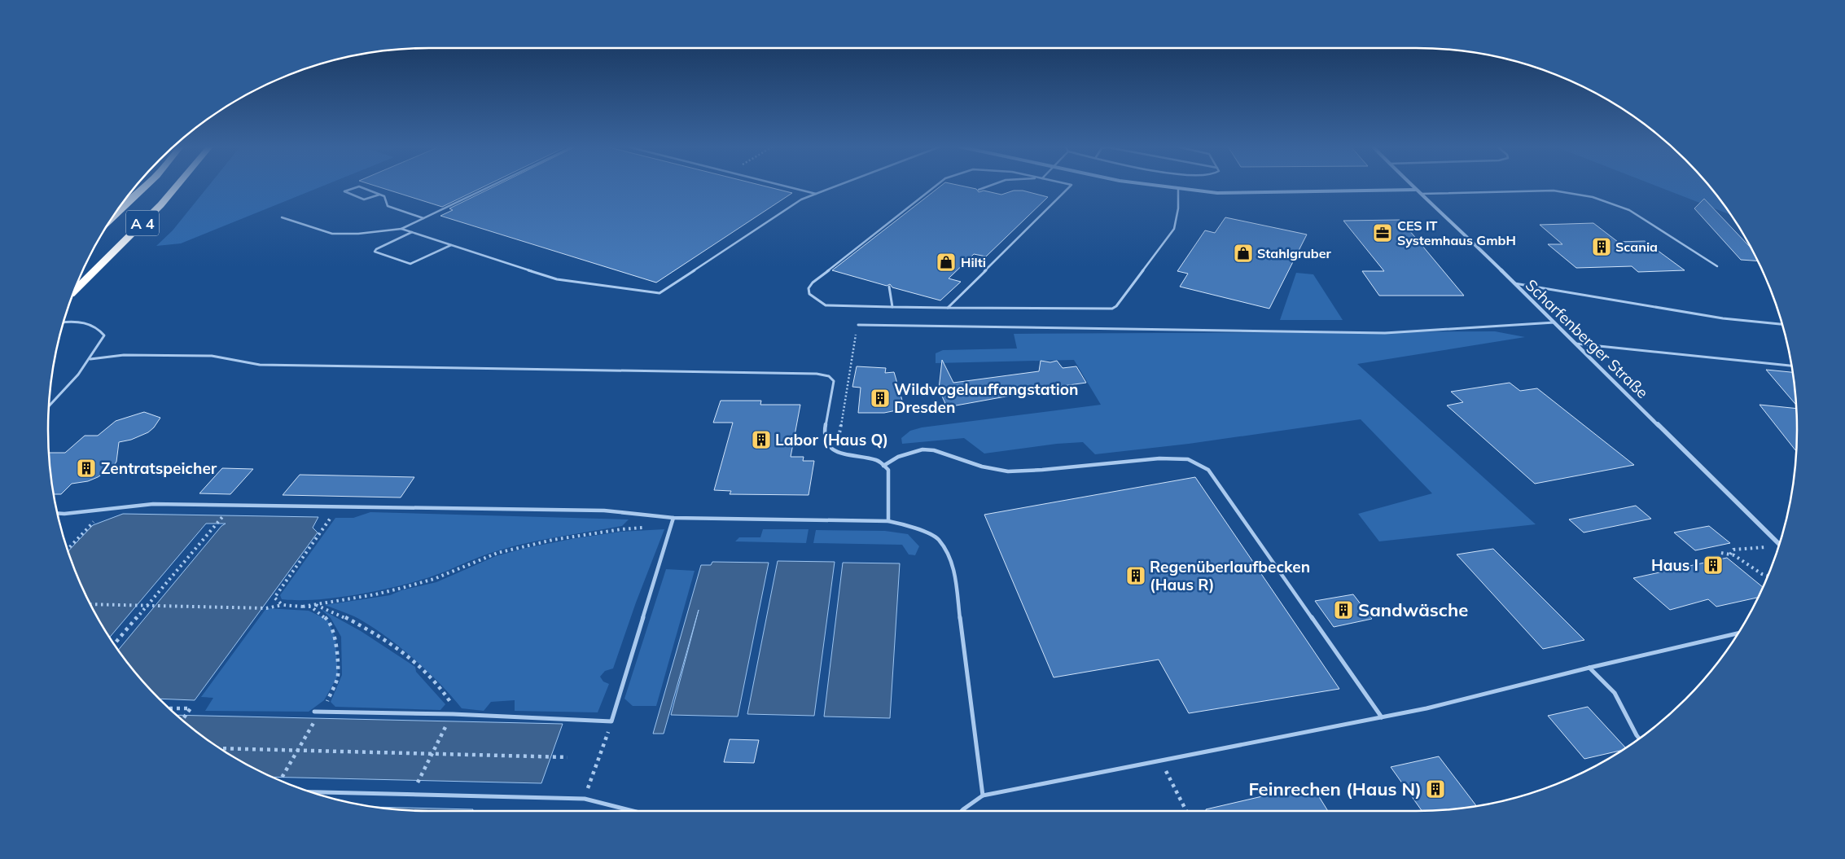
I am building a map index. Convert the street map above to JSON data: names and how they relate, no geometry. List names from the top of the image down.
{
  "streets": {
    "highway": ["A 4"],
    "street": ["Scharfenberger Straße"]
  },
  "places": {
    "office": ["CES IT Systemhaus GmbH"],
    "building": [
      "Scania",
      "Wildvogelauffangstation Dresden",
      "Labor (Haus Q)",
      "Zentratspeicher",
      "Haus I",
      "Regenüberlaufbecken (Haus R)",
      "Sandwäsche",
      "Feinrechen (Haus N)"
    ],
    "shop": ["Stahlgruber", "Hilti"]
  }
}
